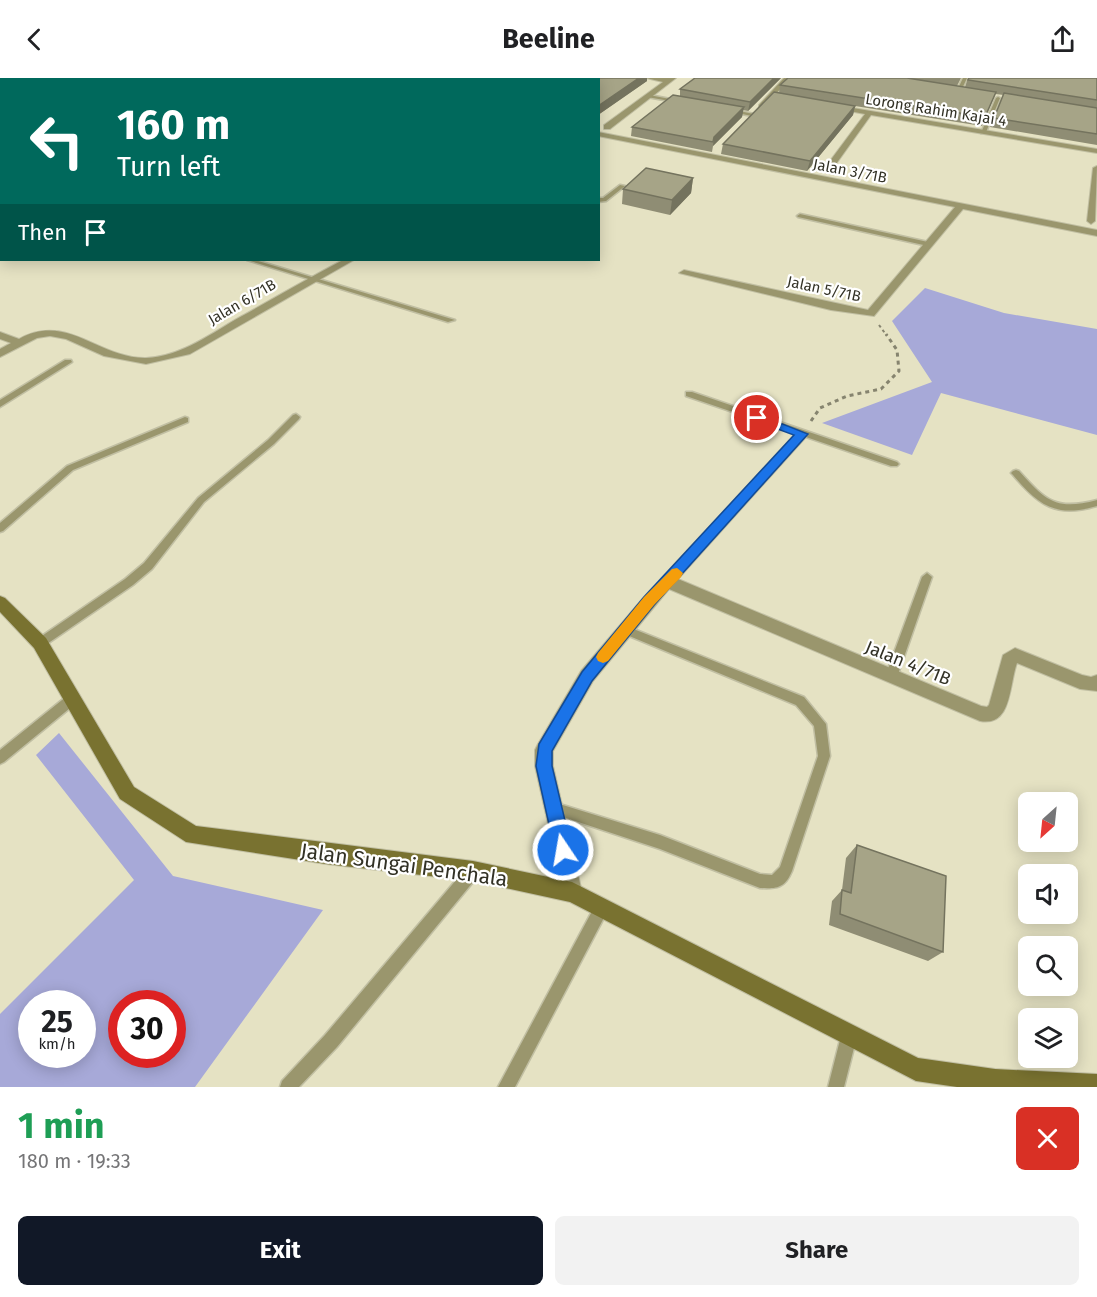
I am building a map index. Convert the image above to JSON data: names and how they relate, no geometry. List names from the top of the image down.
{
  "streets": {
    "street": [
      "Lorong Rahim Kajai 4",
      "Jalan 3/71B",
      "Jalan 5/71B",
      "Jalan 6/71B",
      "Jalan 4/71B",
      "Jalan Sungai Penchala"
    ]
  },
  "crossings": [
    ["Jalan 3/71B", "Jalan 5/71B"]
  ],
  "north": "bottom left",
  "page": {
    "header": "Beeline",
    "turn": ["160 m", "Turn left"],
    "then": "Then",
    "speed": "25 km/h",
    "limit": "30",
    "heading": ["1 min", "180 m · 19:33"],
    "buttons": ["Exit", "Share"]
  }
}
